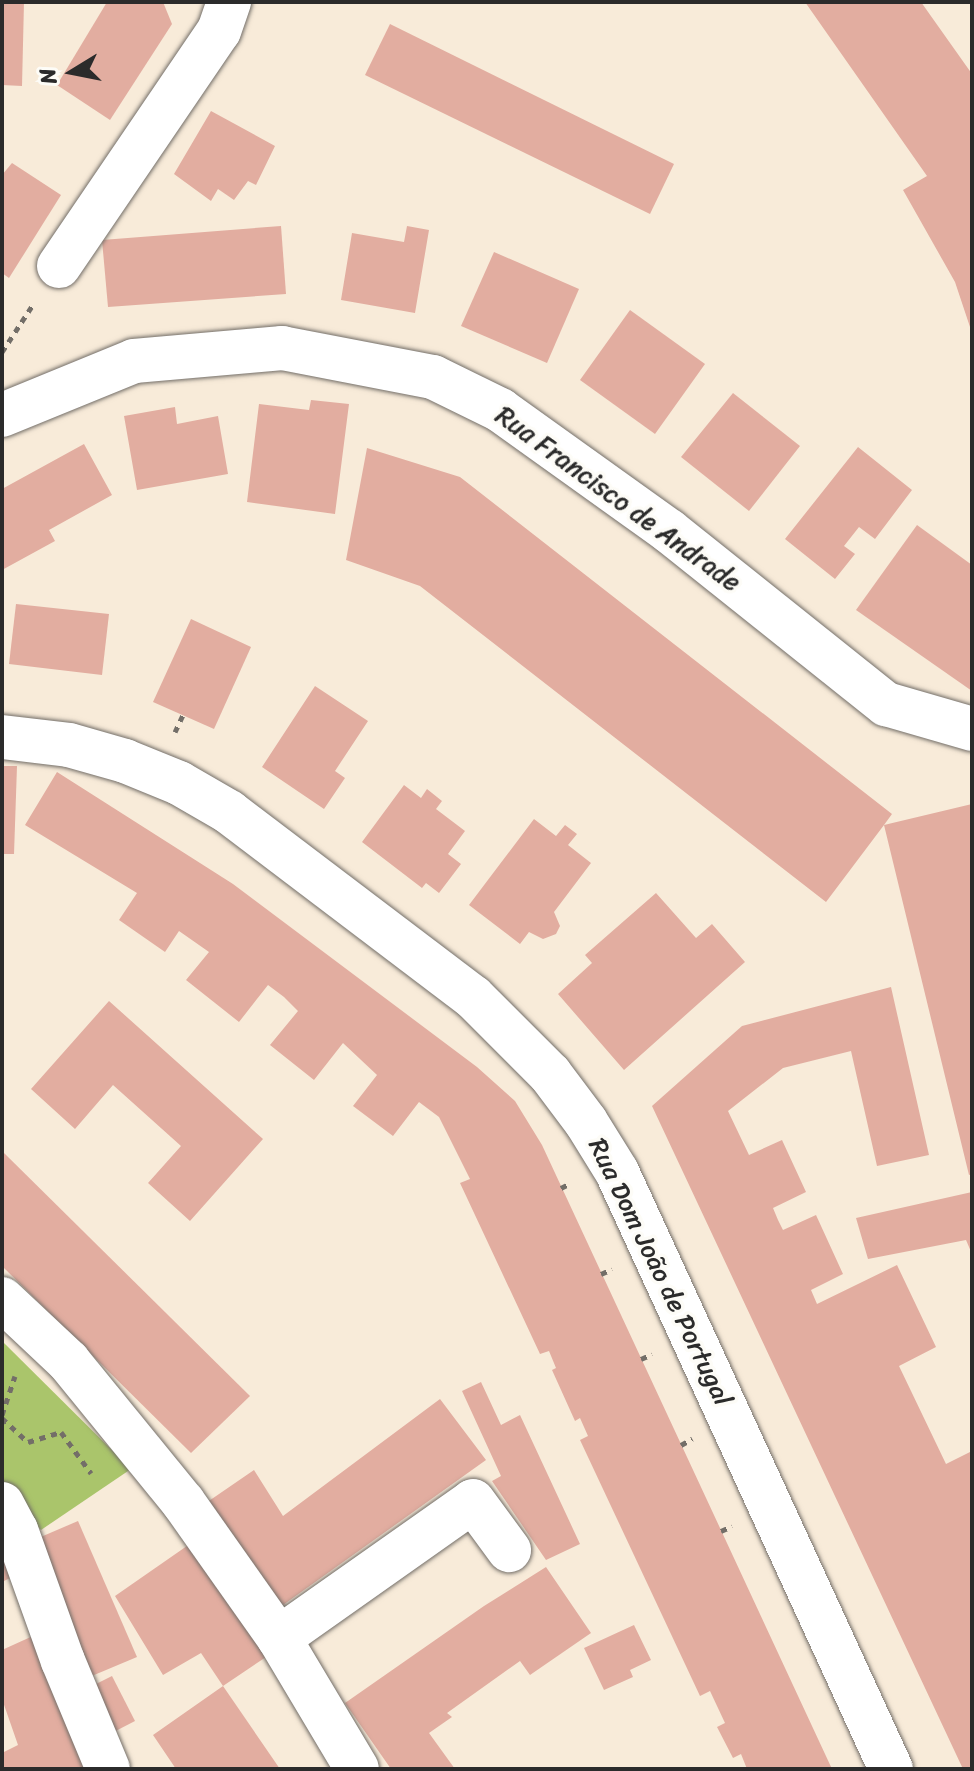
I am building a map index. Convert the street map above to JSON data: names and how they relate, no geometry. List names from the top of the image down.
{
  "streets": {
    "street": ["Rua Francisco de Andrade", "Rua Dom João de Portugal"]
  },
  "north": "left"
}
